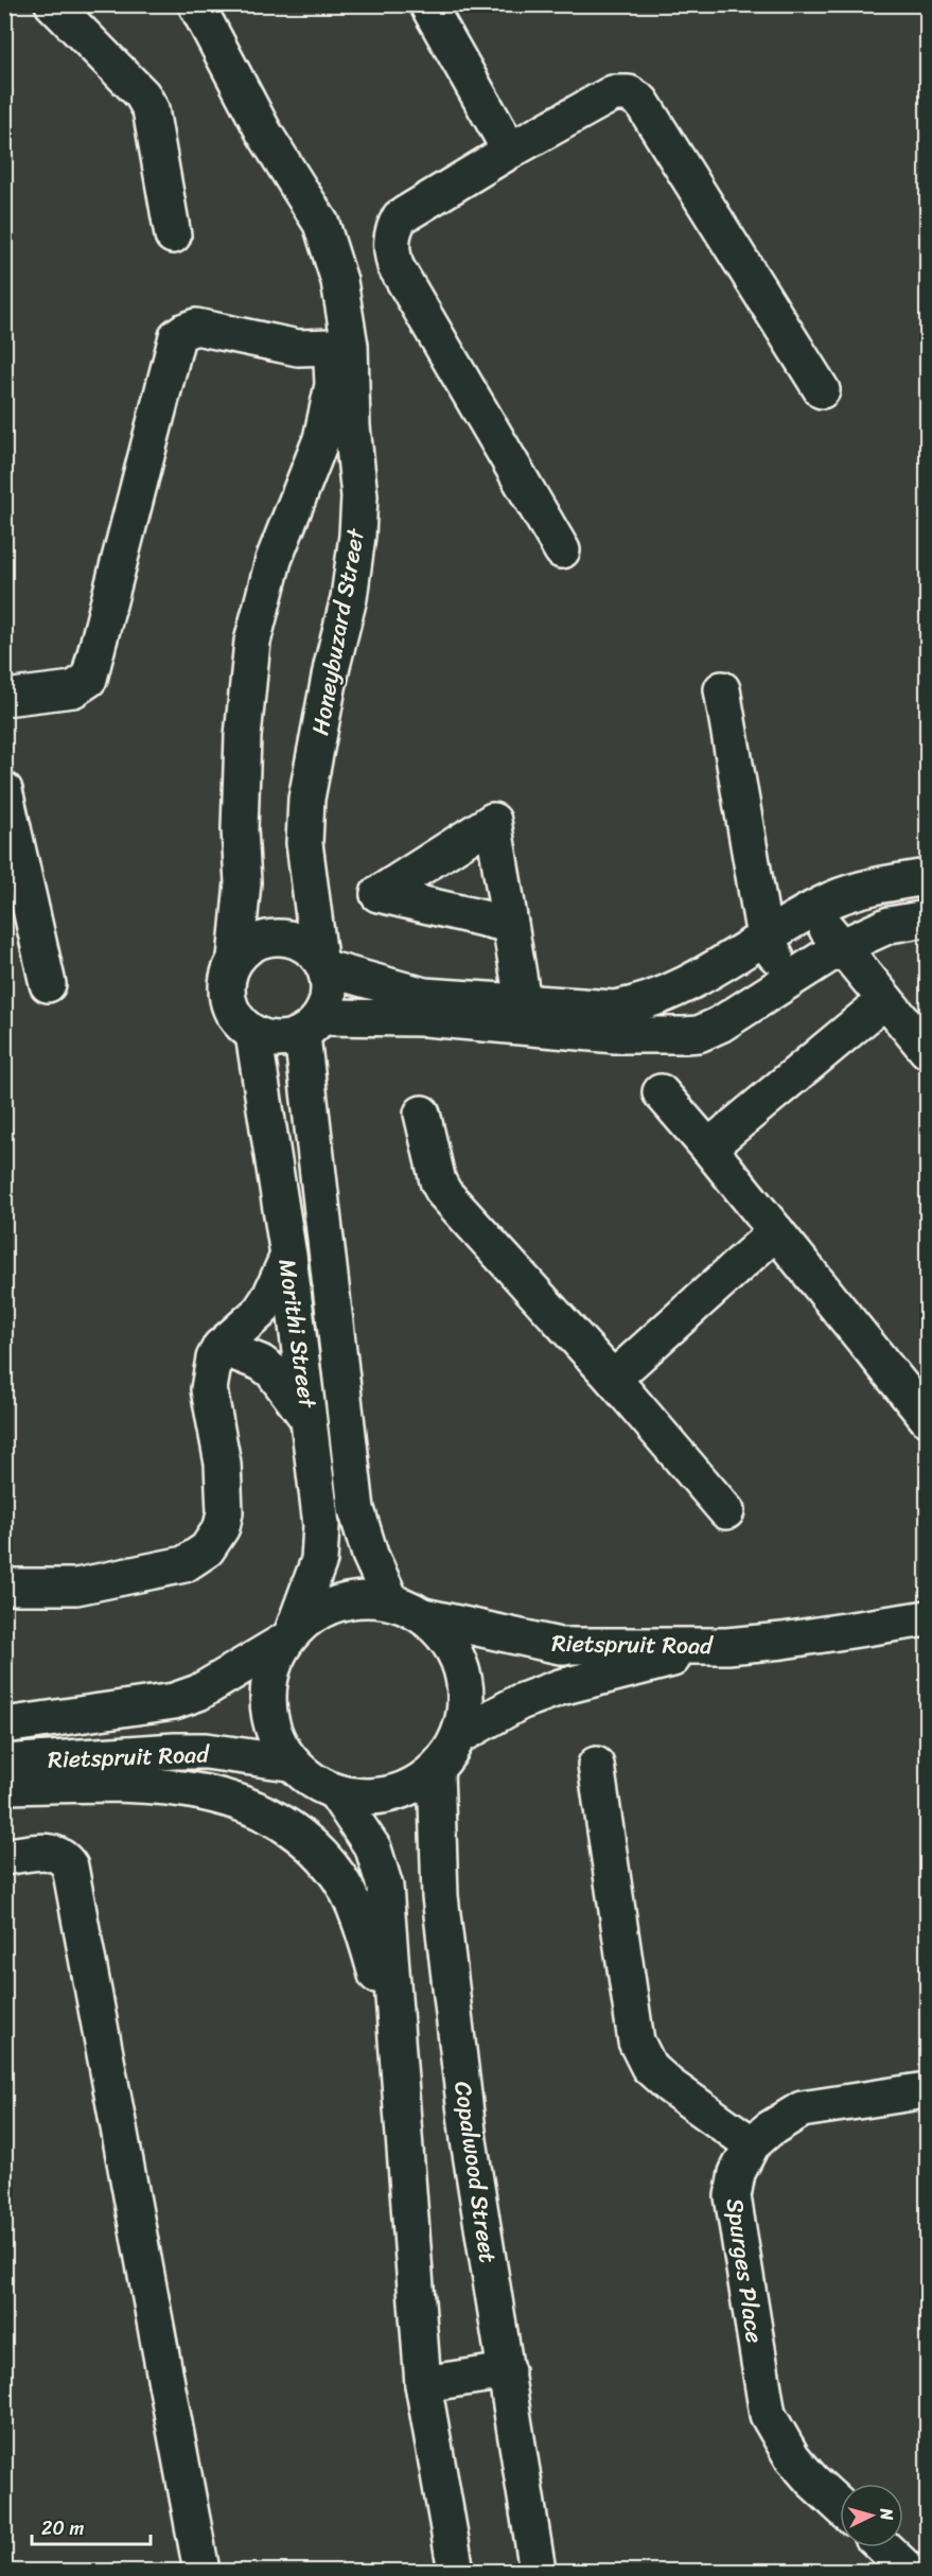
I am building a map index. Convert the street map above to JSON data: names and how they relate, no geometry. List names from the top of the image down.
{
  "streets": {
    "street": [
      "Honeybuzard Street",
      "Morithi Street",
      "Rietspruit Road",
      "Copalwood Street",
      "Spurges Place"
    ]
  },
  "crossings": [
    ["Honeybuzard Street", "Morithi Street"],
    ["Morithi Street", "Rietspruit Road"],
    ["Morithi Street", "Copalwood Street"],
    ["Rietspruit Road", "Copalwood Street"]
  ],
  "scale_bar": "20 m",
  "north": "right"
}
